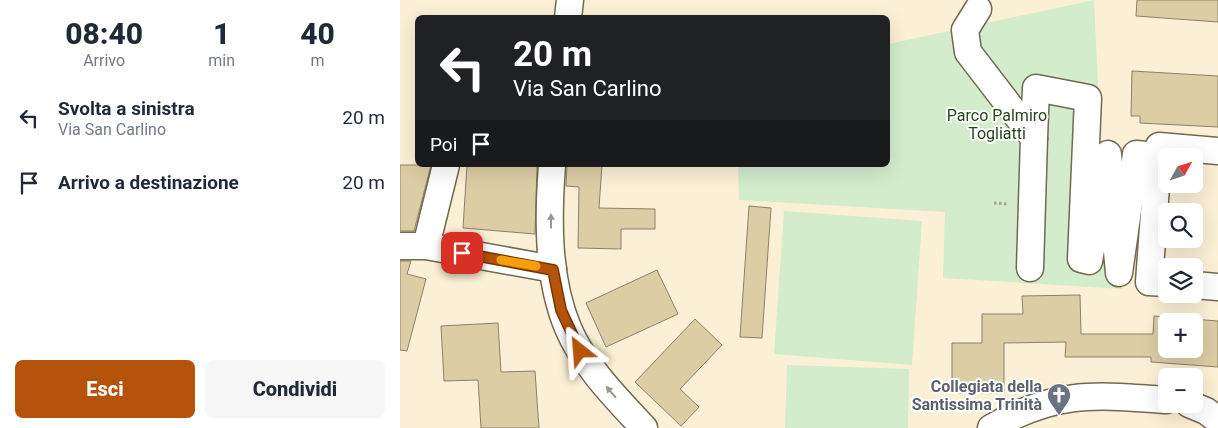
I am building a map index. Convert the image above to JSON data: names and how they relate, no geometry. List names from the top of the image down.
{
  "parks": ["Parco Palmiro Togliatti"],
  "places": {
    "church": ["Collegiata della Santissima Trinità"]
  },
  "north": "top right",
  "page": {
    "eta": [
      "08:40",
      "Arrivo",
      "1",
      "min",
      "40",
      "m"
    ],
    "turn": ["20 m", "Via San Carlino"],
    "list": [
      {
        "name": "Svolta a sinistra",
        "note": "Via San Carlino",
        "value": "20 m"
      },
      {
        "name": "Arrivo a destinazione",
        "value": "20 m"
      }
    ],
    "then": "Poi",
    "map_buttons": ["+", "−"],
    "buttons": ["Esci", "Condividi"]
  }
}
